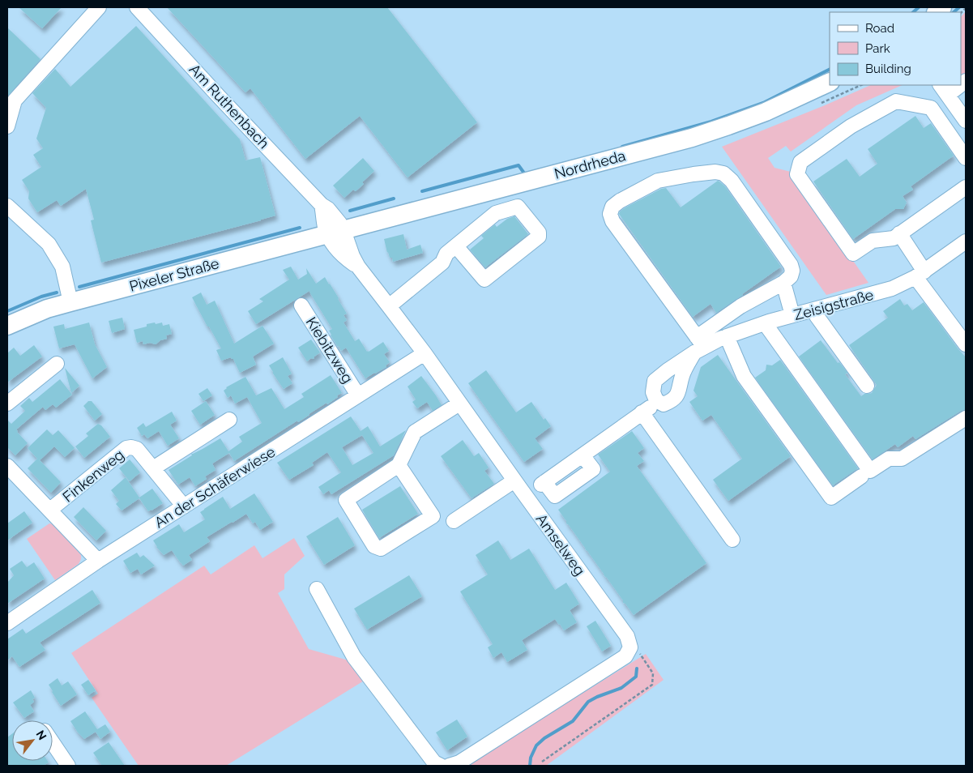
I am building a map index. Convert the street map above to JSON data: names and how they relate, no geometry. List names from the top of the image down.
{
  "streets": {
    "main road": ["Nordrheda", "Pixeler Straße"],
    "street": [
      "Am Ruthenbach",
      "Zeisigstraße",
      "Kiebitzweg",
      "Finkenweg",
      "An der Schäferwiese",
      "Amselweg"
    ]
  },
  "crossings": [
    ["Am Ruthenbach", "Nordrheda"],
    ["Am Ruthenbach", "Pixeler Straße"],
    ["Am Ruthenbach", "Amselweg"],
    ["Nordrheda", "Pixeler Straße"],
    ["Nordrheda", "Amselweg"],
    ["Pixeler Straße", "Amselweg"],
    ["Kiebitzweg", "An der Schäferwiese"],
    ["Finkenweg", "An der Schäferwiese"],
    ["An der Schäferwiese", "Amselweg"]
  ],
  "legend": ["Road", "Park", "Building"],
  "north": "top right"
}
